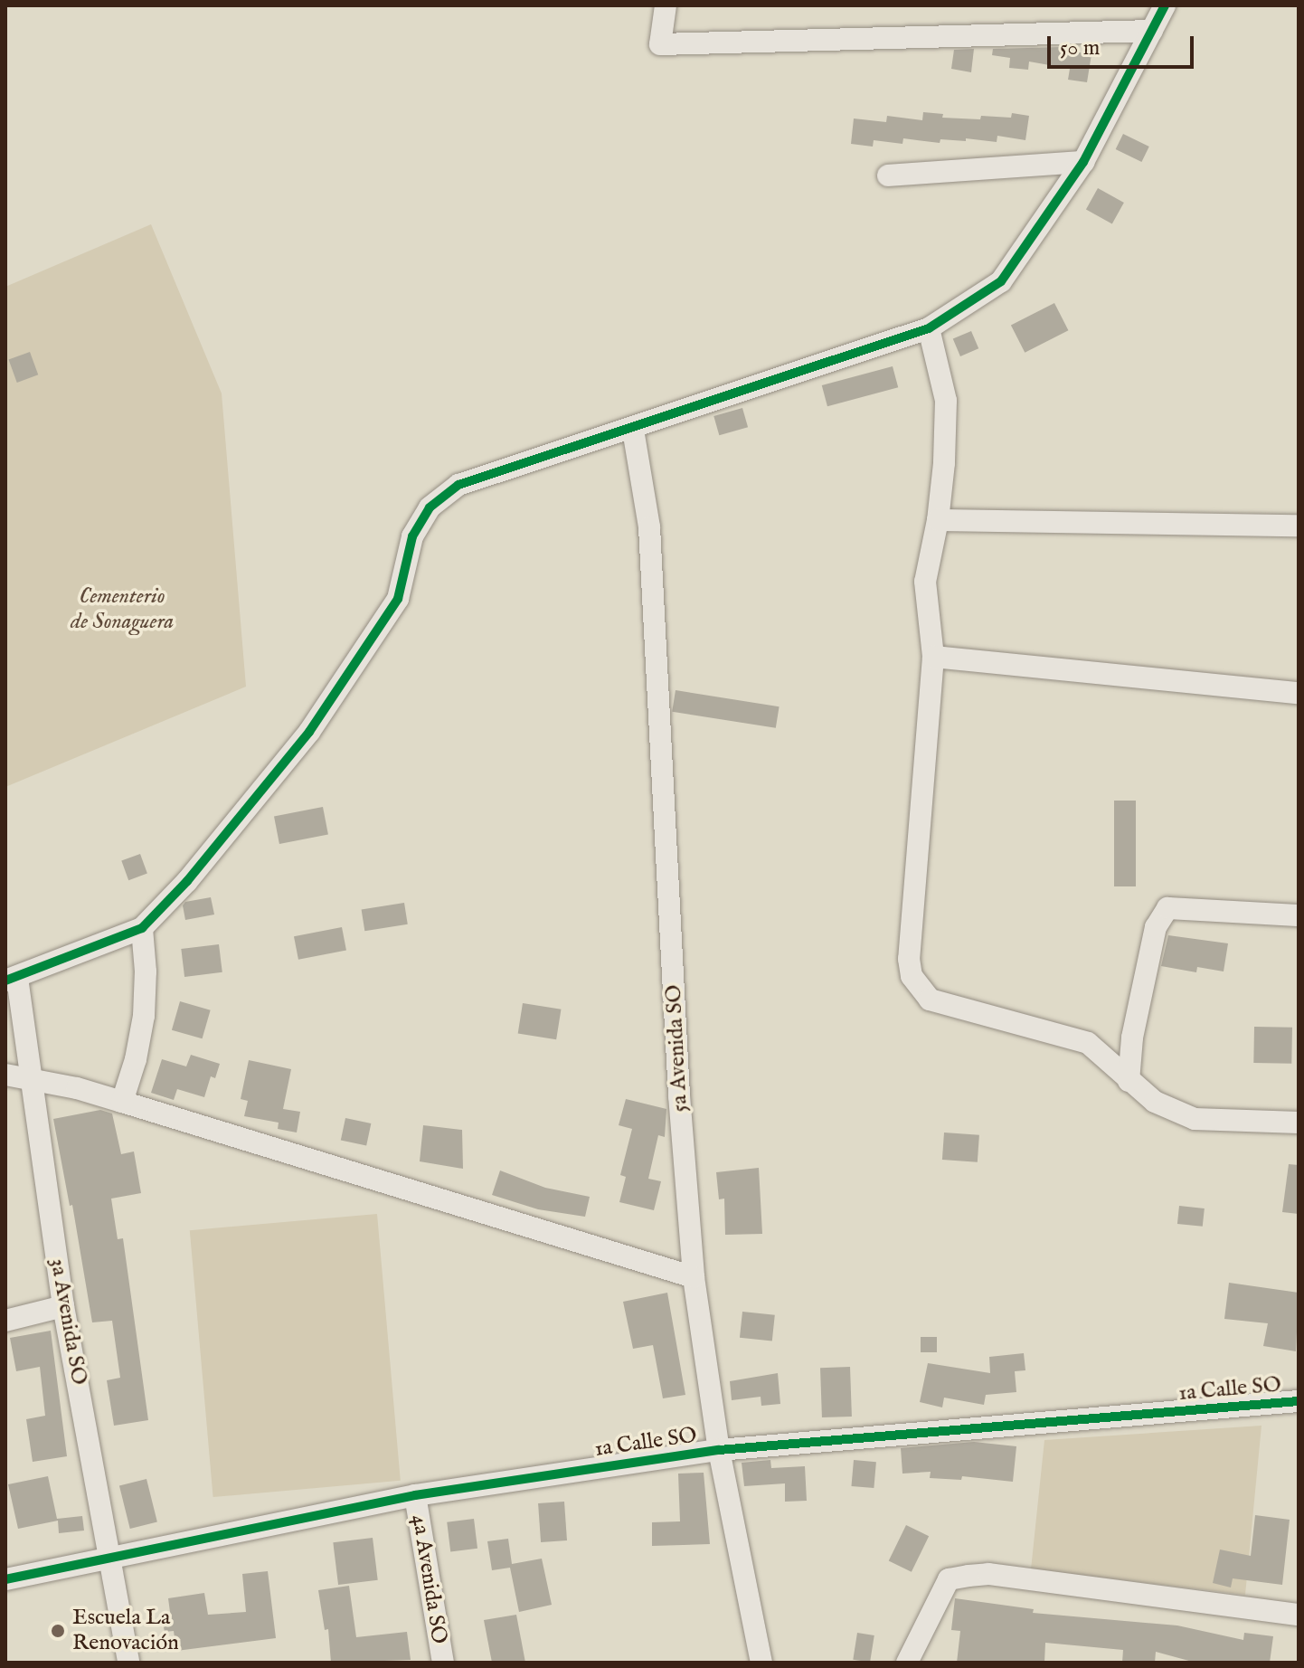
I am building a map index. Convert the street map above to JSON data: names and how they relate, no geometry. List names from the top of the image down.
{
  "streets": {
    "street": [
      "5a Avenida SO",
      "3a Avenida SO",
      "1a Calle SO",
      "4a Avenida SO"
    ]
  },
  "crossings": [
    ["5a Avenida SO", "1a Calle SO"],
    ["3a Avenida SO", "1a Calle SO"],
    ["1a Calle SO", "4a Avenida SO"]
  ],
  "parks": ["Cementerio de Sonaguera"],
  "places": ["Escuela La Renovación"],
  "scale_bar": "50 m"
}
